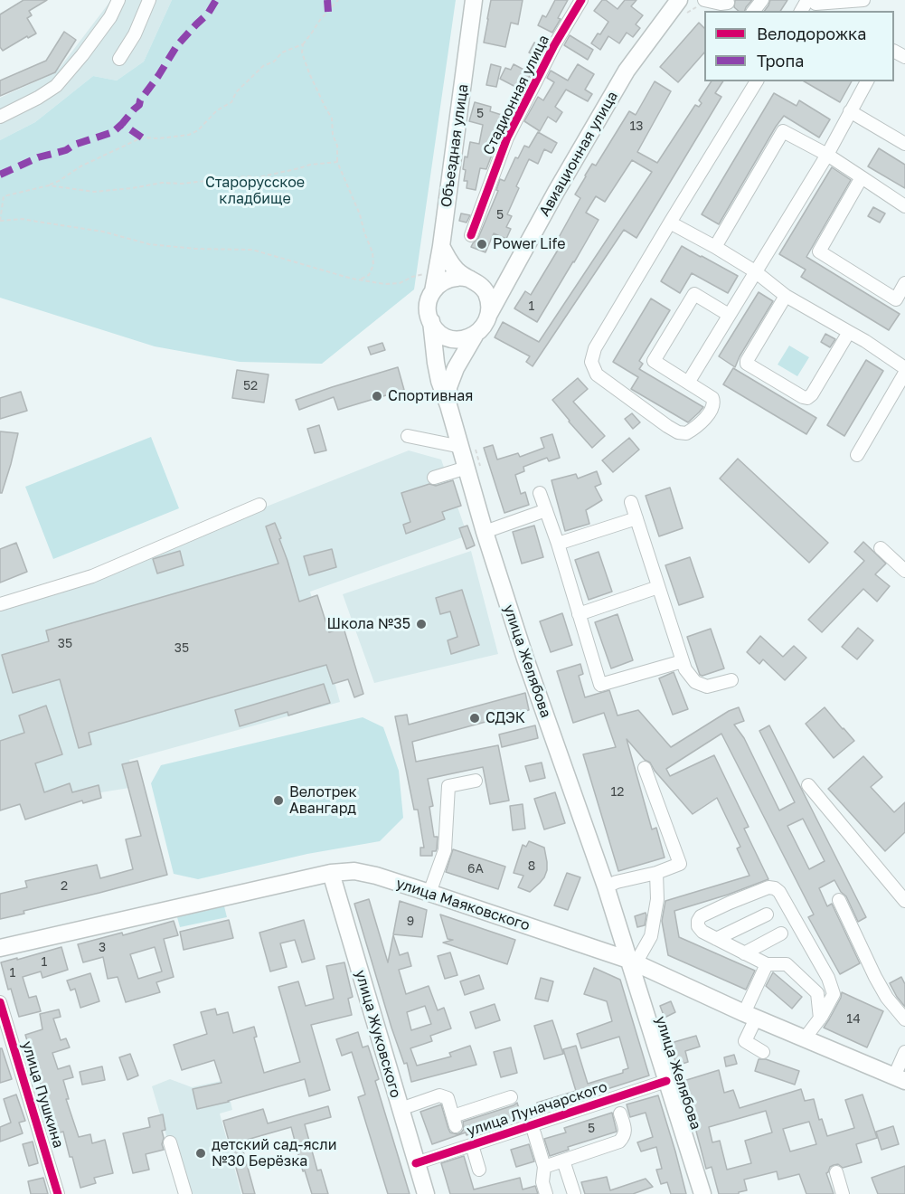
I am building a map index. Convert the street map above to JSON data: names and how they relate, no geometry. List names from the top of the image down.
{
  "streets": {
    "main road": [
      "Объездная улица",
      "Авиационная улица",
      "улица Желябова",
      "улица Маяковского",
      "улица Жуковского"
    ],
    "street": ["Стадионная улица", "улица Пушкина", "улица Луначарского"]
  },
  "crossings": [
    ["Объездная улица", "Авиационная улица"],
    ["Объездная улица", "улица Желябова"],
    ["Авиационная улица", "улица Желябова"],
    ["улица Желябова", "улица Маяковского"],
    ["улица Желябова", "улица Луначарского"],
    ["улица Маяковского", "улица Жуковского"],
    ["улица Жуковского", "улица Луначарского"]
  ],
  "parks": ["Старорусское кладбище"],
  "places": [
    "Power Life",
    "Спортивная",
    "Школа №35",
    "СДЭК",
    "Велотрек Авангард",
    "детский сад-ясли №30 Берёзка"
  ],
  "house_numbers": [
    "5",
    "13",
    "5",
    "1",
    "52",
    "35",
    "35",
    "12",
    "8",
    "6А",
    "2",
    "9",
    "3",
    "1",
    "1",
    "14",
    "5"
  ],
  "legend": ["Велодорожка", "Тропа"]
}
